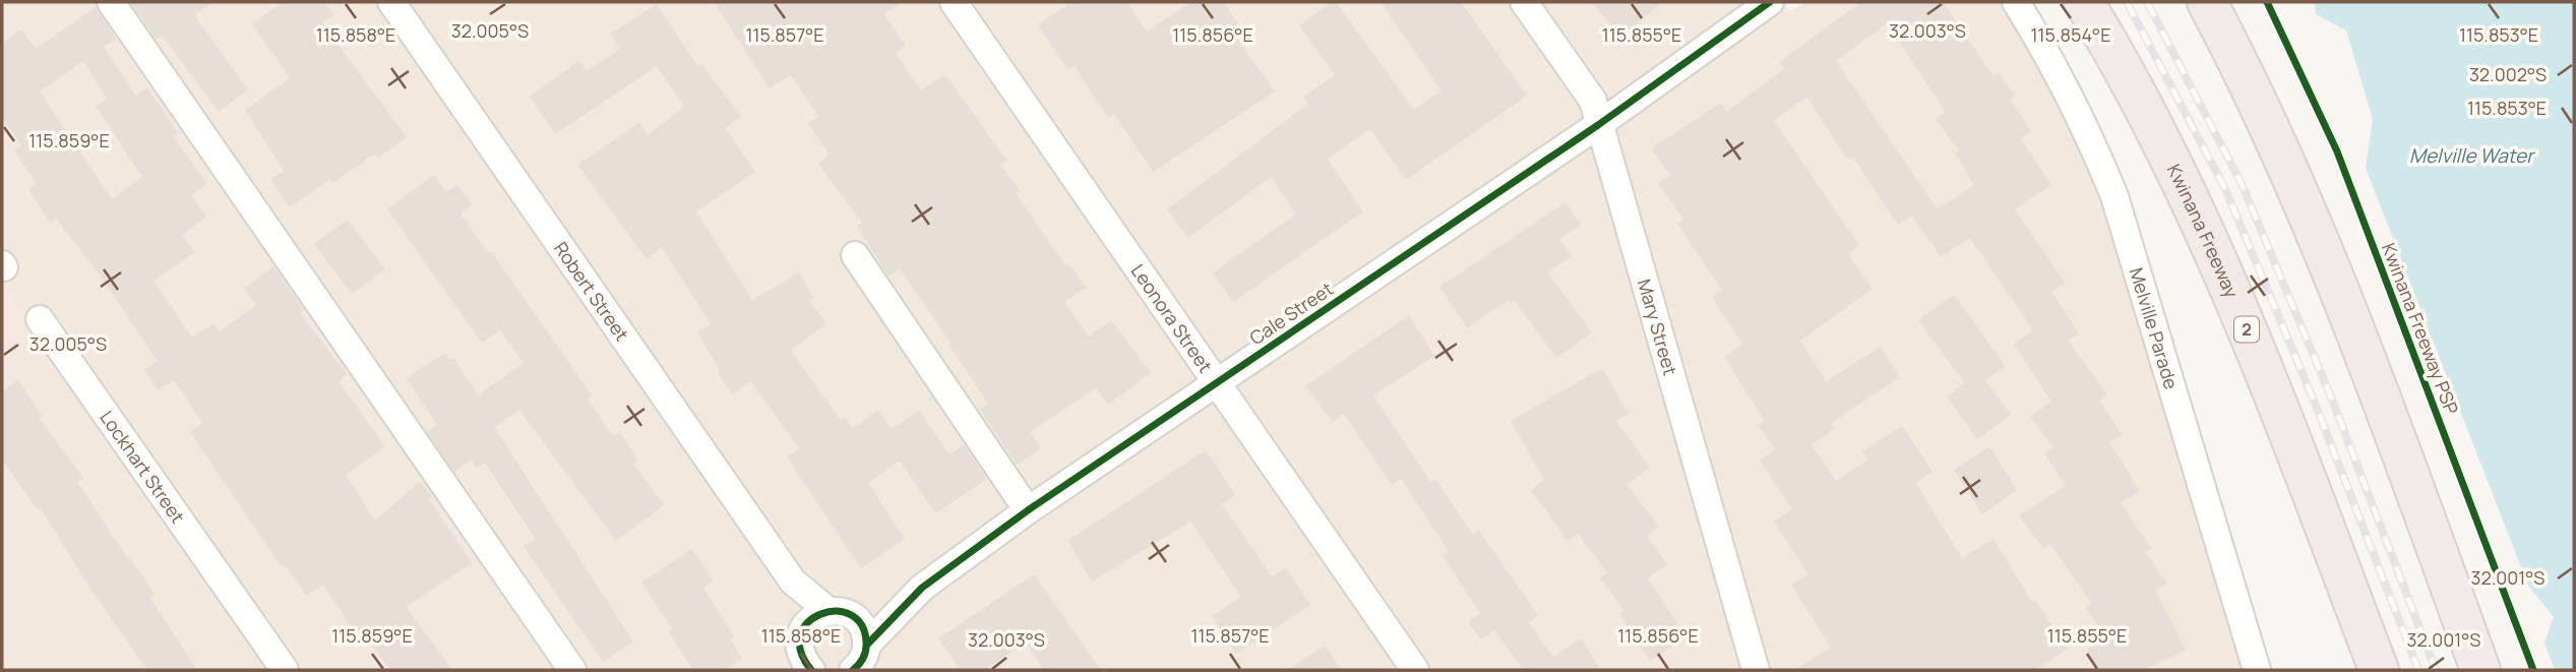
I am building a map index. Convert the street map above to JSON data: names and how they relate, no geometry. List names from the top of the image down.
{
  "streets": {
    "highway": ["Kwinana Freeway", "2"],
    "street": [
      "Robert Street",
      "Cale Street",
      "Leonora Street",
      "Mary Street",
      "Melville Parade",
      "Lockhart Street"
    ],
    "cycle path": ["Kwinana Freeway PSP"]
  },
  "crossings": [
    ["Robert Street", "Cale Street"],
    ["Cale Street", "Leonora Street"],
    ["Cale Street", "Mary Street"]
  ],
  "water": ["Melville Water"],
  "coordinates": [
    "32.005°S",
    "32.003°S",
    "115.858°E",
    "115.857°E",
    "115.856°E",
    "115.855°E",
    "115.853°E",
    "115.854°E",
    "32.002°S",
    "115.859°E",
    "32.001°S"
  ]
}
